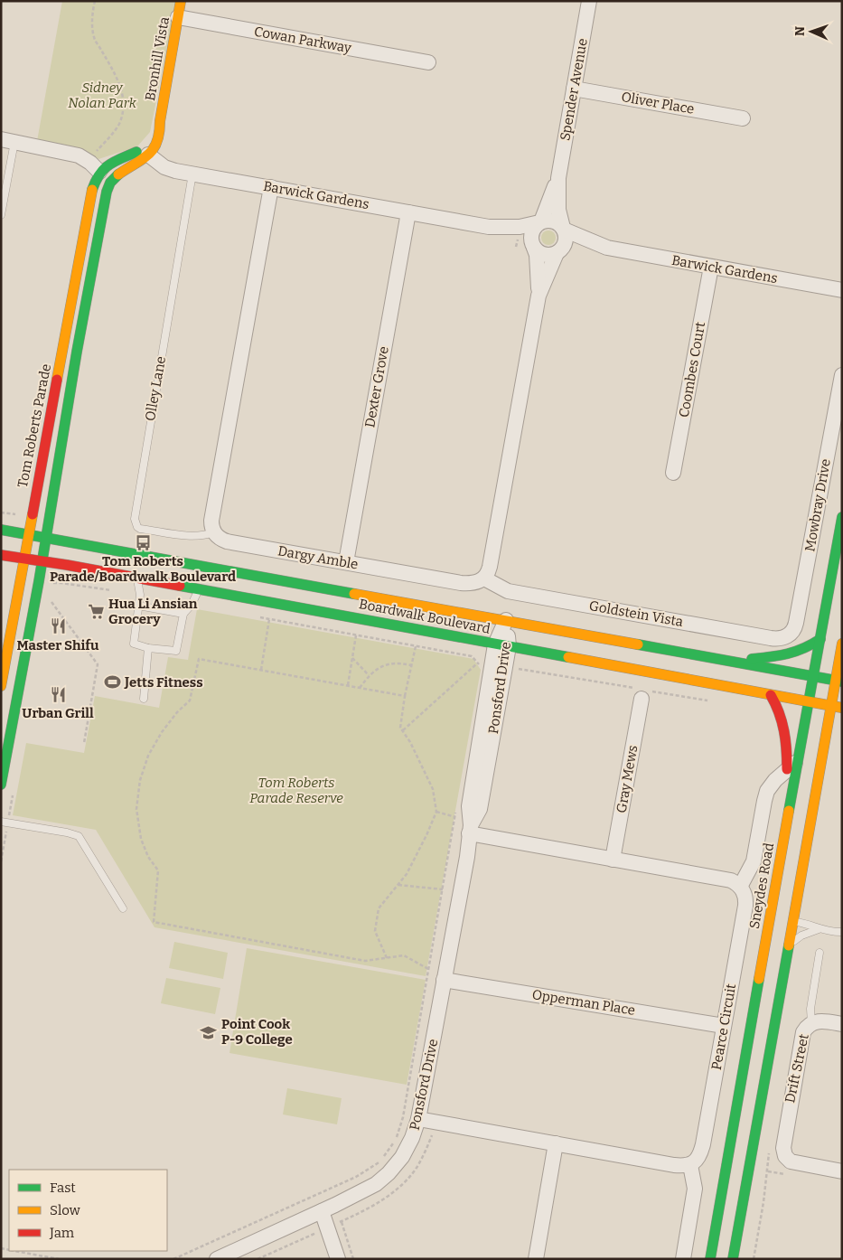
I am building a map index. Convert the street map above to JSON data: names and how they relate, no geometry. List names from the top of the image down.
{
  "streets": {
    "main road": [
      "Bronhill Vista",
      "Tom Roberts Parade",
      "Boardwalk Boulevard",
      "Sneydes Road"
    ],
    "street": [
      "Cowan Parkway",
      "Spender Avenue",
      "Oliver Place",
      "Barwick Gardens",
      "Coombes Court",
      "Dexter Grove",
      "Mowbray Drive",
      "Dargy Amble",
      "Goldstein Vista",
      "Ponsford Drive",
      "Gray Mews",
      "Opperman Place",
      "Pearce Circuit",
      "Drift Street"
    ],
    "lane": ["Olley Lane"]
  },
  "crossings": [
    ["Cowan Parkway", "Bronhill Vista"],
    ["Bronhill Vista", "Barwick Gardens"],
    ["Bronhill Vista", "Tom Roberts Parade"],
    ["Spender Avenue", "Oliver Place"],
    ["Spender Avenue", "Barwick Gardens"],
    ["Barwick Gardens", "Coombes Court"],
    ["Barwick Gardens", "Dexter Grove"],
    ["Barwick Gardens", "Olley Lane"],
    ["Dexter Grove", "Dargy Amble"],
    ["Olley Lane", "Dargy Amble"],
    ["Tom Roberts Parade", "Boardwalk Boulevard"],
    ["Mowbray Drive", "Goldstein Vista"],
    ["Dargy Amble", "Goldstein Vista"],
    ["Boardwalk Boulevard", "Ponsford Drive"],
    ["Ponsford Drive", "Opperman Place"],
    ["Opperman Place", "Pearce Circuit"]
  ],
  "parks": ["Sidney Nolan Park", "Tom Roberts Parade Reserve"],
  "places": {
    "bus stop": ["Tom Roberts Parade/Boardwalk Boulevard"],
    "supermarket": ["Hua Li Ansian Grocery"],
    "restaurant": ["Master Shifu", "Urban Grill"],
    "sports": ["Jetts Fitness"],
    "school or university": ["Point Cook P-9 College"]
  },
  "legend": ["Fast", "Slow", "Jam"],
  "north": "left"
}
